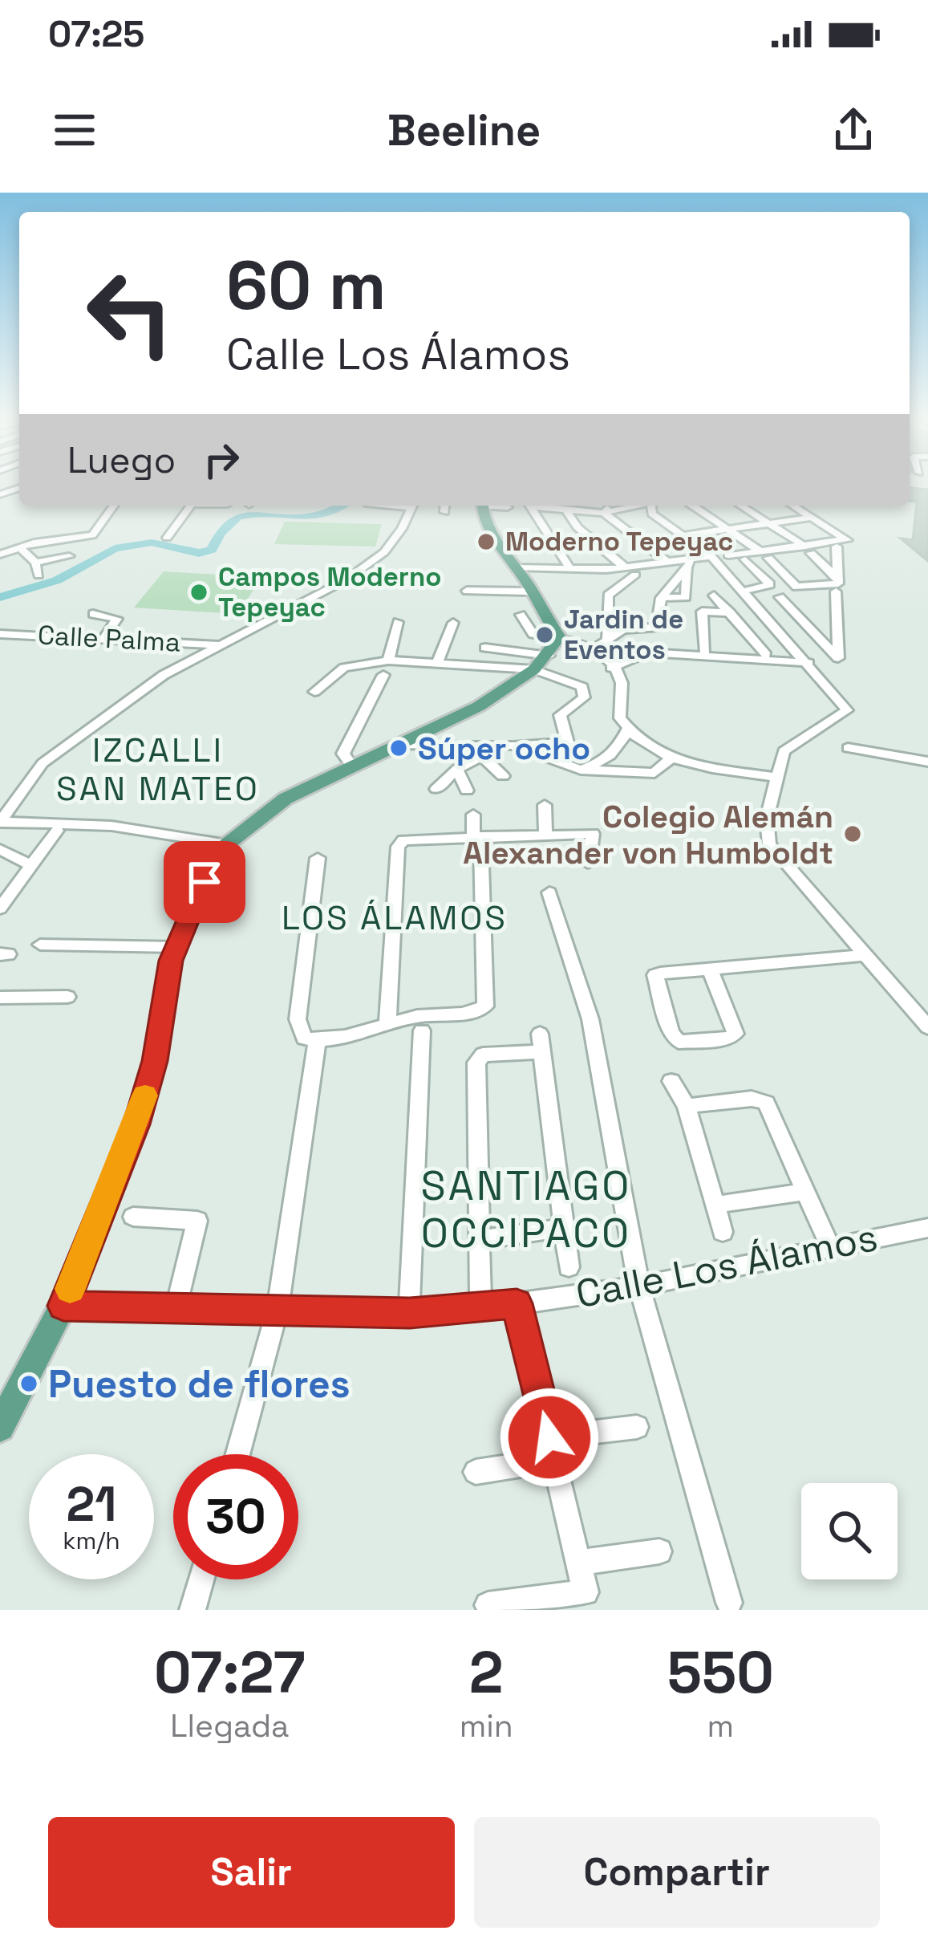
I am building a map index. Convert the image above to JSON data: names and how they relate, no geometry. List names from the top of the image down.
{
  "streets": {
    "street": ["Calle Palma", "Calle Los Álamos"]
  },
  "districts": ["IZCALLI SAN MATEO", "LOS ÁLAMOS", "SANTIAGO OCCIPACO"],
  "places": [
    "Moderno Tepeyac",
    "Campos Moderno Tepeyac",
    "Jardin de Eventos",
    "Súper ocho",
    "Colegio Alemán Alexander von Humboldt",
    "Puesto de flores"
  ],
  "page": {
    "status": "07:25",
    "header": "Beeline",
    "turn": ["60 m", "Calle Los Álamos"],
    "then": "Luego",
    "speed": "21 km/h",
    "limit": "30",
    "eta": [
      "07:27",
      "Llegada",
      "2",
      "min",
      "550",
      "m"
    ],
    "buttons": ["Salir", "Compartir"]
  }
}
